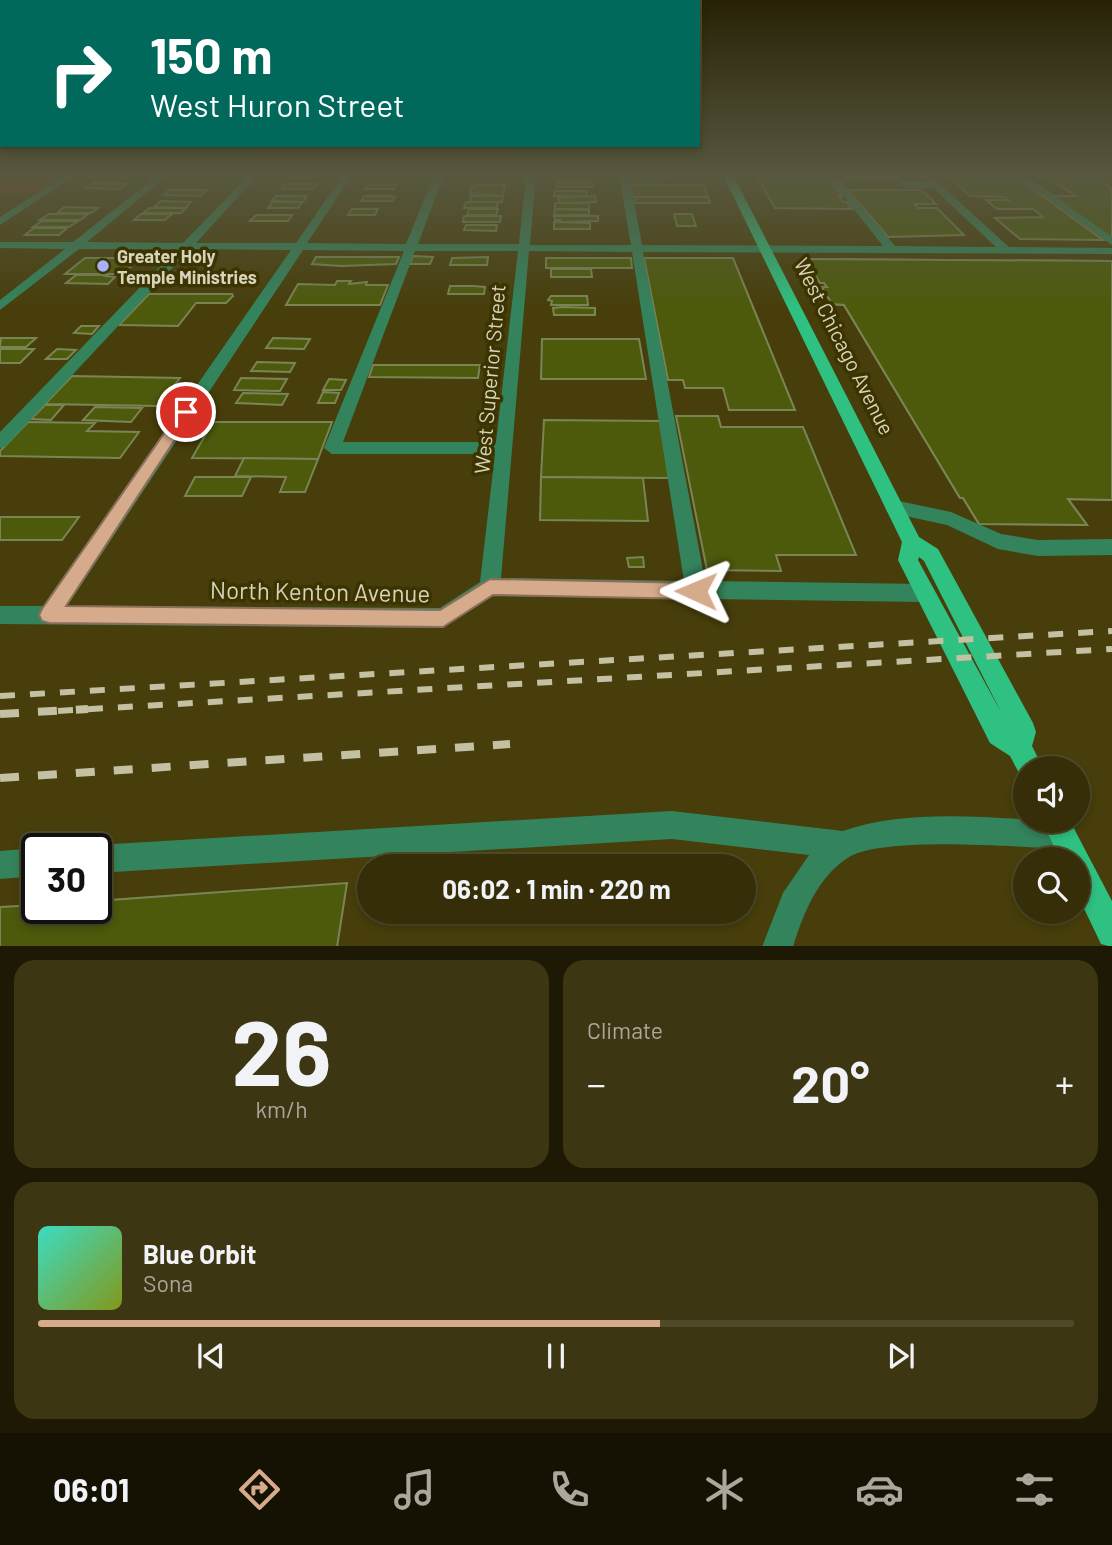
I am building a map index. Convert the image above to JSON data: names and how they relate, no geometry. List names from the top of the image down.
{
  "streets": {
    "main road": ["West Chicago Avenue"],
    "street": ["West Superior Street", "North Kenton Avenue"]
  },
  "crossings": [
    ["West Superior Street", "North Kenton Avenue"]
  ],
  "places": ["Greater Holy Temple Ministries"],
  "page": {
    "turn": ["150 m", "West Huron Street"],
    "limit": "30",
    "trip": "06:02 · 1 min · 220 m",
    "tile": [
      ["26", "km/h"],
      "Climate"
    ],
    "heat": ["−", "20°", "+"],
    "song": ["Blue Orbit", "Sona"],
    "tabs": "06:01"
  }
}
